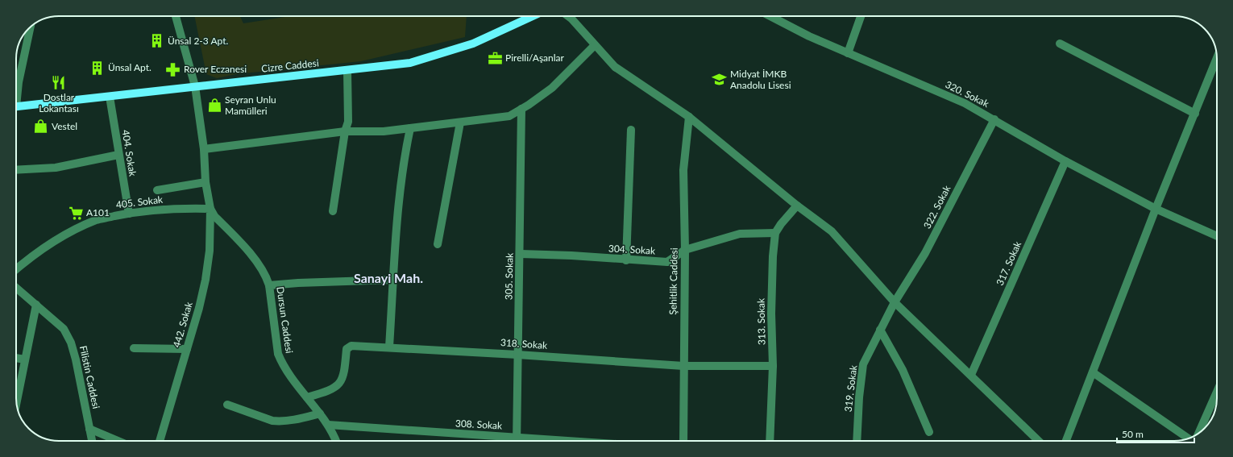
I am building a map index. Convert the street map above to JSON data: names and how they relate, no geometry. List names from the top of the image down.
{
  "streets": {
    "main road": ["Cizre Caddesi"],
    "street": [
      "320. Sokak",
      "404. Sokak",
      "405. Sokak",
      "322. Sokak",
      "304. Sokak",
      "317. Sokak",
      "305. Sokak",
      "Şehitlik Caddesi",
      "Dursun Caddesi",
      "313. Sokak",
      "442. Sokak",
      "318. Sokak",
      "Filistin Caddesi",
      "319. Sokak",
      "308. Sokak"
    ]
  },
  "crossings": [
    ["Cizre Caddesi", "404. Sokak"],
    ["Cizre Caddesi", "Dursun Caddesi"],
    ["320. Sokak", "322. Sokak"],
    ["320. Sokak", "317. Sokak"],
    ["404. Sokak", "405. Sokak"],
    ["405. Sokak", "Dursun Caddesi"],
    ["405. Sokak", "442. Sokak"],
    ["322. Sokak", "319. Sokak"],
    ["304. Sokak", "305. Sokak"],
    ["304. Sokak", "Şehitlik Caddesi"],
    ["304. Sokak", "313. Sokak"],
    ["305. Sokak", "318. Sokak"],
    ["305. Sokak", "308. Sokak"],
    ["Şehitlik Caddesi", "318. Sokak"],
    ["Dursun Caddesi", "442. Sokak"],
    ["Dursun Caddesi", "318. Sokak"],
    ["Dursun Caddesi", "308. Sokak"],
    ["313. Sokak", "318. Sokak"]
  ],
  "districts": ["Sanayi Mah."],
  "places": {
    "building": ["Ünsal 2-3 Apt.", "Ünsal Apt."],
    "office": ["Pirelli/Aşanlar"],
    "pharmacy": ["Rover Eczanesi"],
    "school or university": ["Midyat İMKB Anadolu Lisesi"],
    "restaurant": ["Dostlar Lokantası"],
    "shop": ["Seyran Unlu Mamülleri", "Vestel"],
    "supermarket": ["A101"]
  },
  "scale_bar": "50 m"
}
